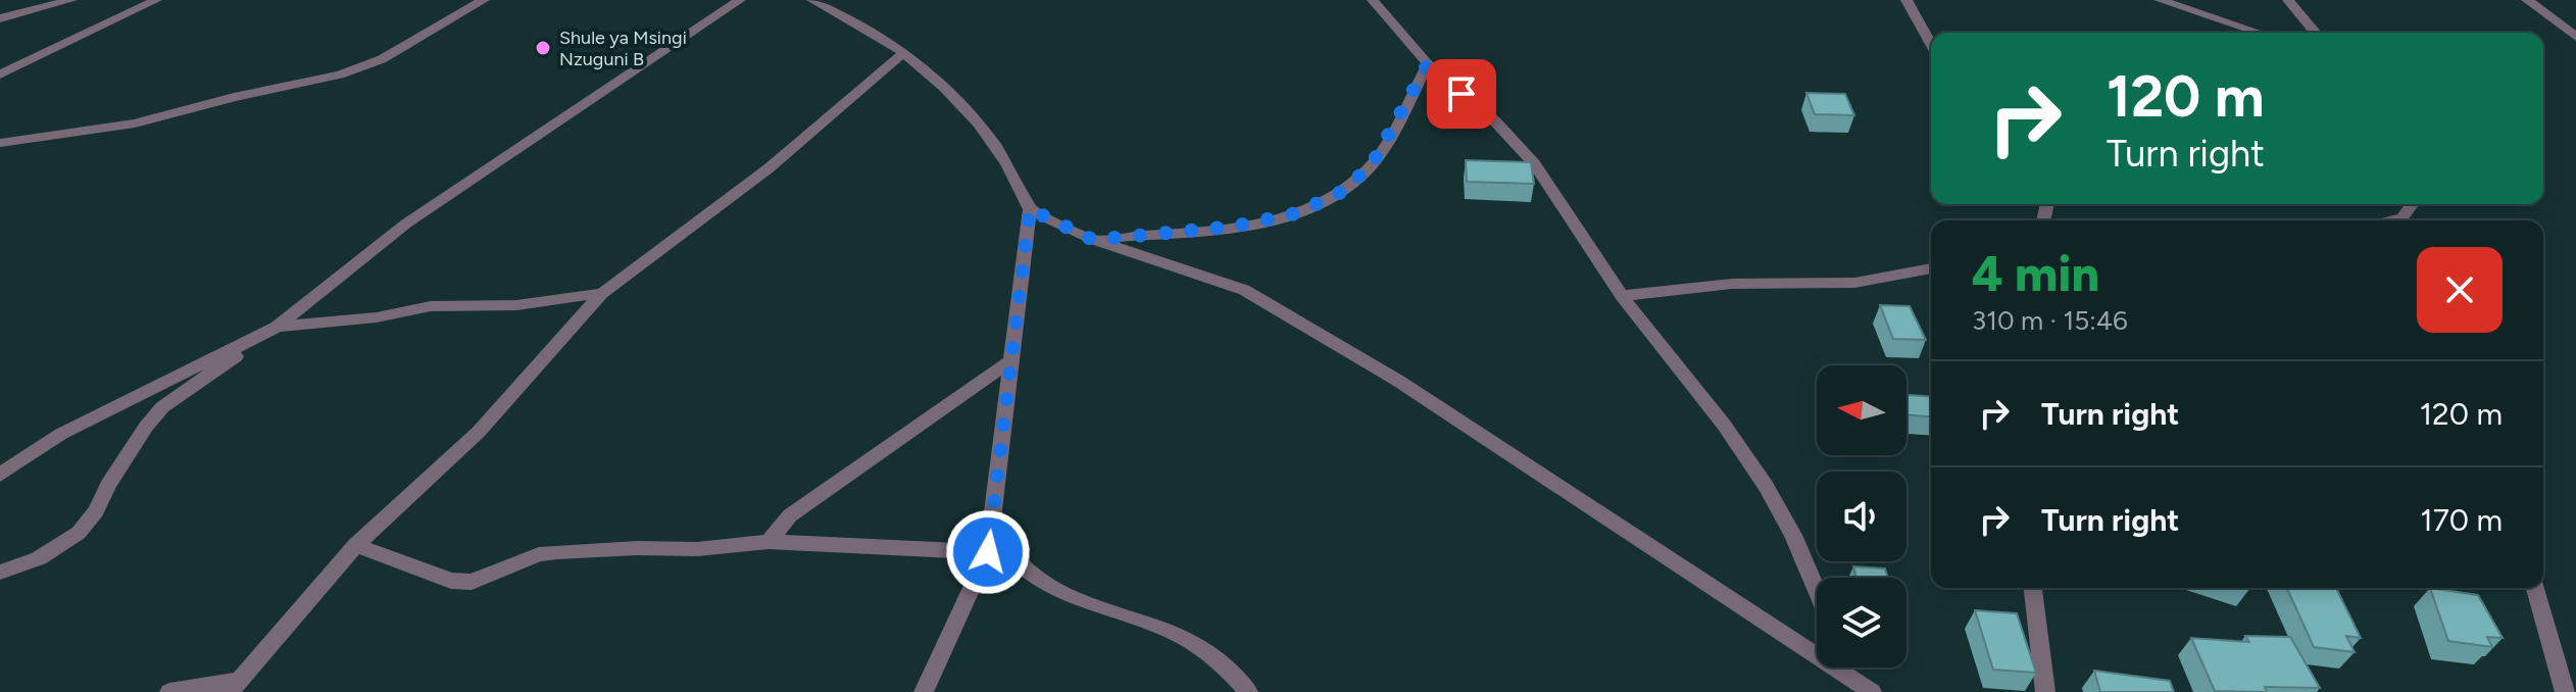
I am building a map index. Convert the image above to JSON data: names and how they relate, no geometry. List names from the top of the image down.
{
  "places": ["Shule ya Msingi Nzuguni B"],
  "north": "left",
  "page": {
    "turn": ["120 m", "Turn right"],
    "heading": ["4 min", "310 m · 15:46"],
    "list": [
      {
        "name": "Turn right",
        "value": "120 m"
      },
      {
        "name": "Turn right",
        "value": "170 m"
      }
    ]
  }
}
